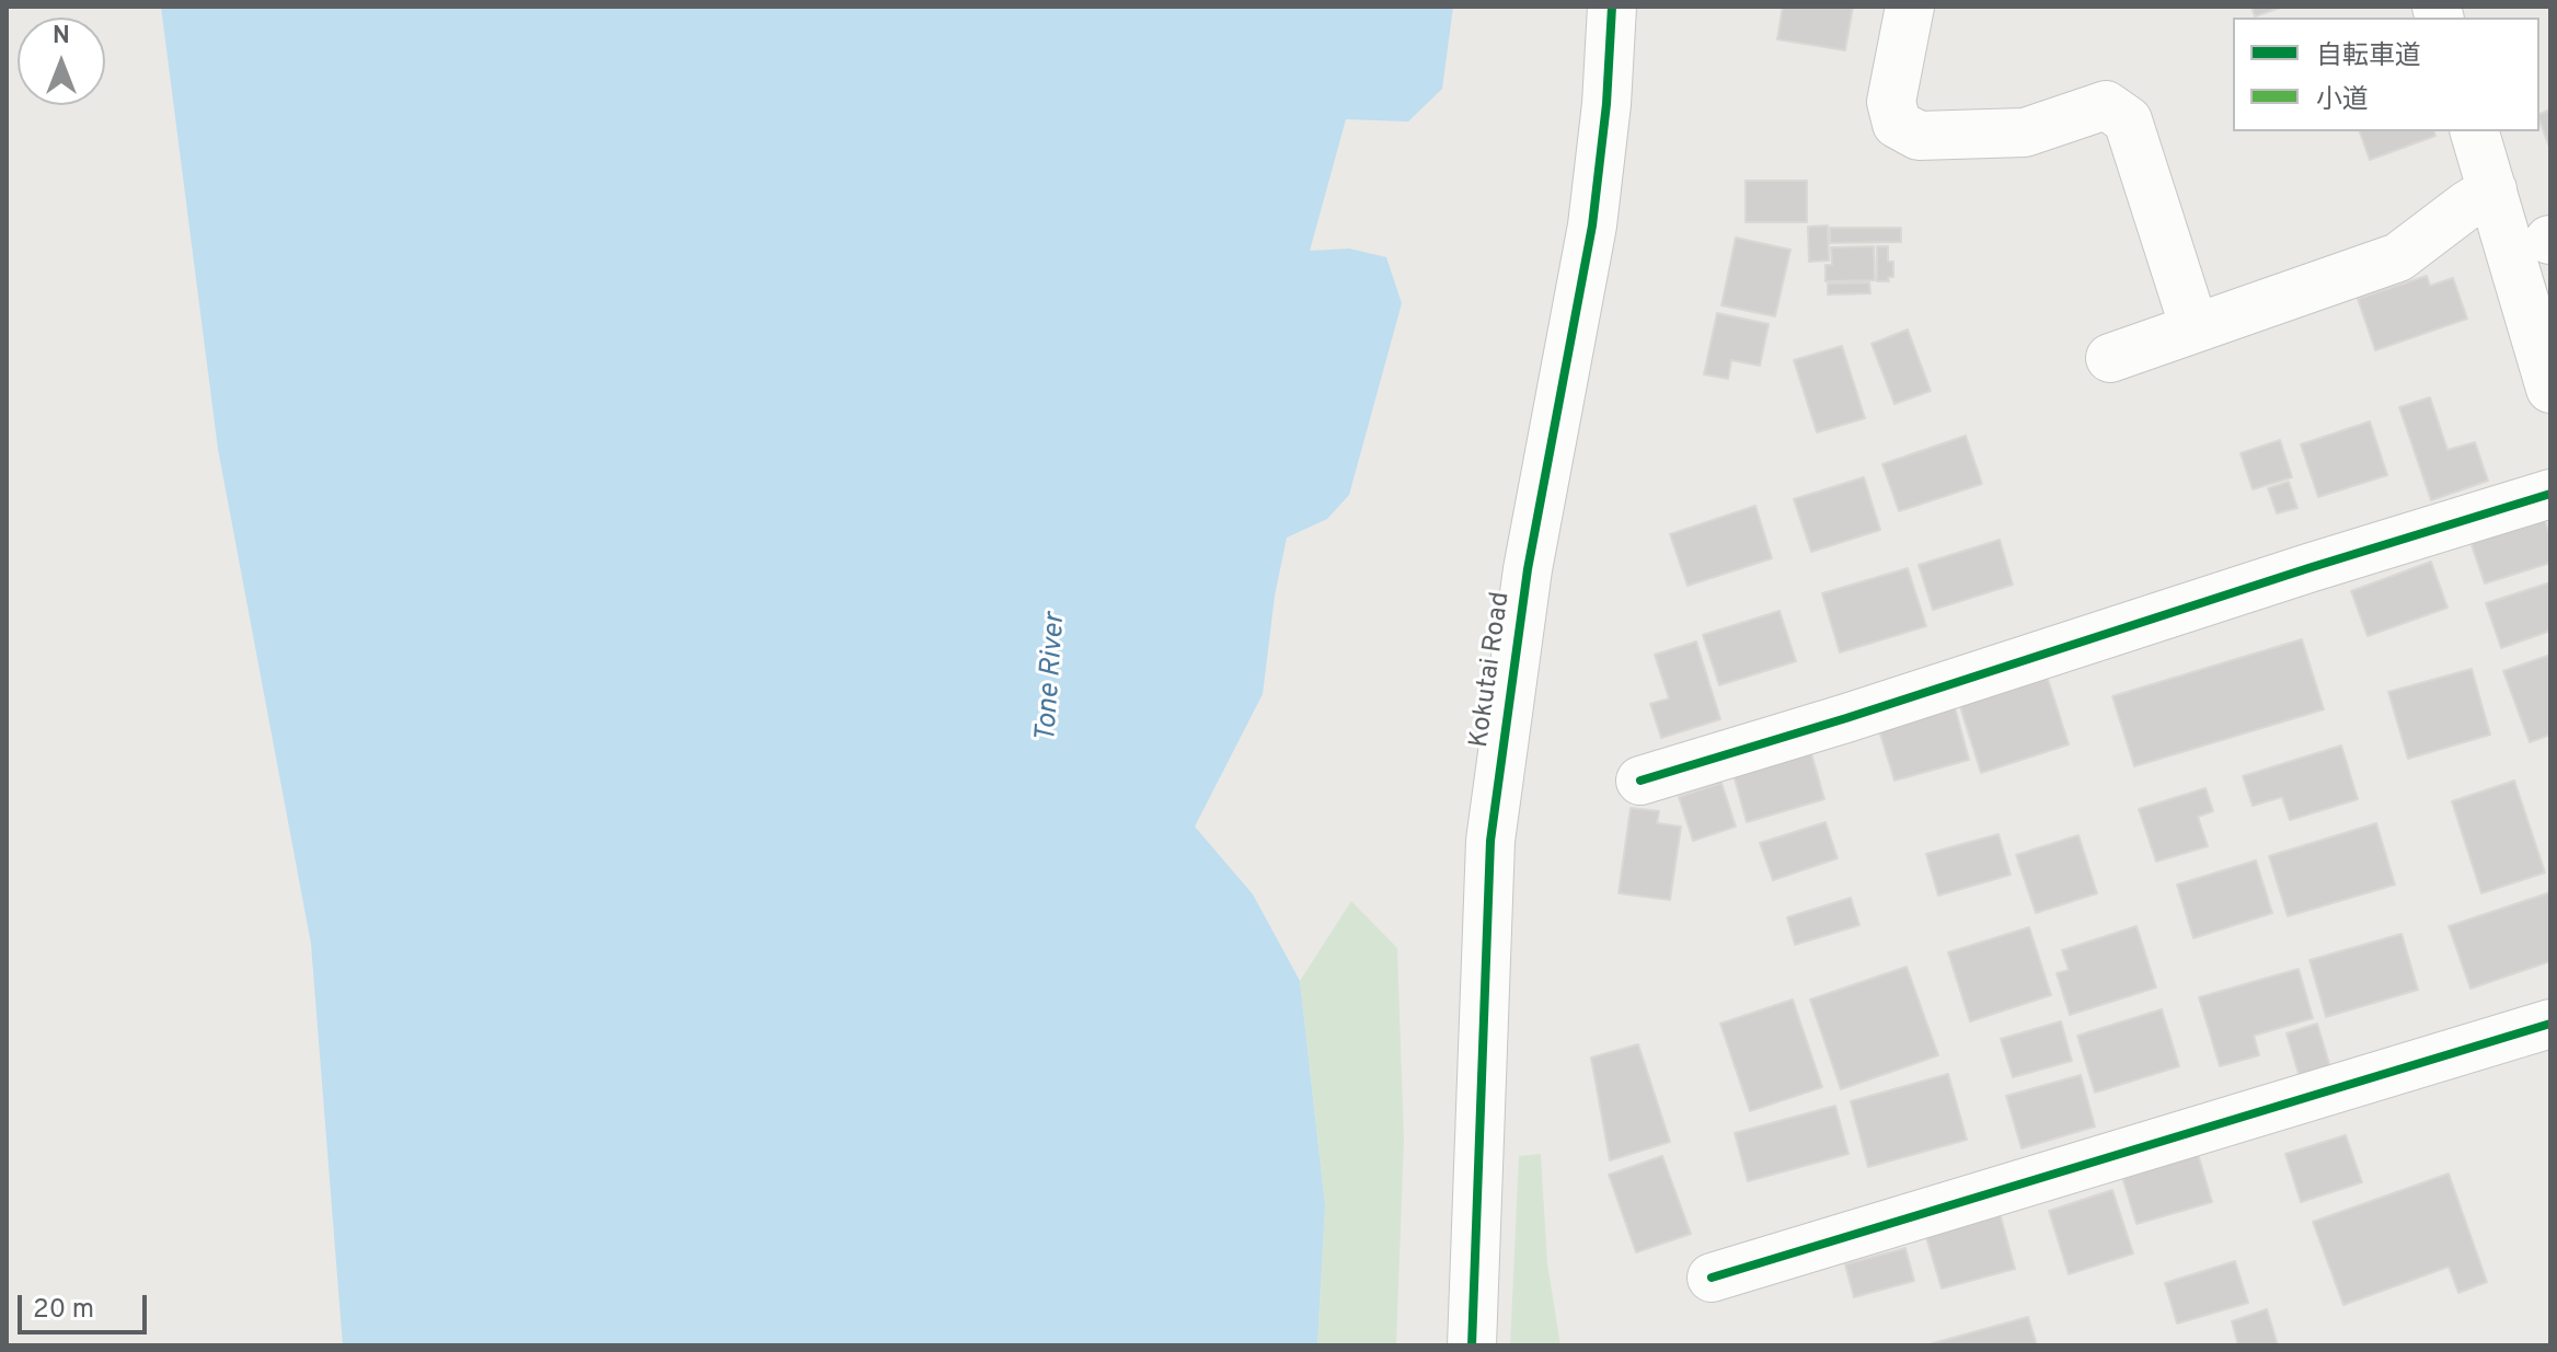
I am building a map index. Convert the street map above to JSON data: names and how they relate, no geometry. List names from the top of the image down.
{
  "streets": {
    "street": ["Kokutai Road"]
  },
  "water": ["Tone River"],
  "legend": ["自転車道", "小道"],
  "scale_bar": "20 m",
  "north": "top"
}
